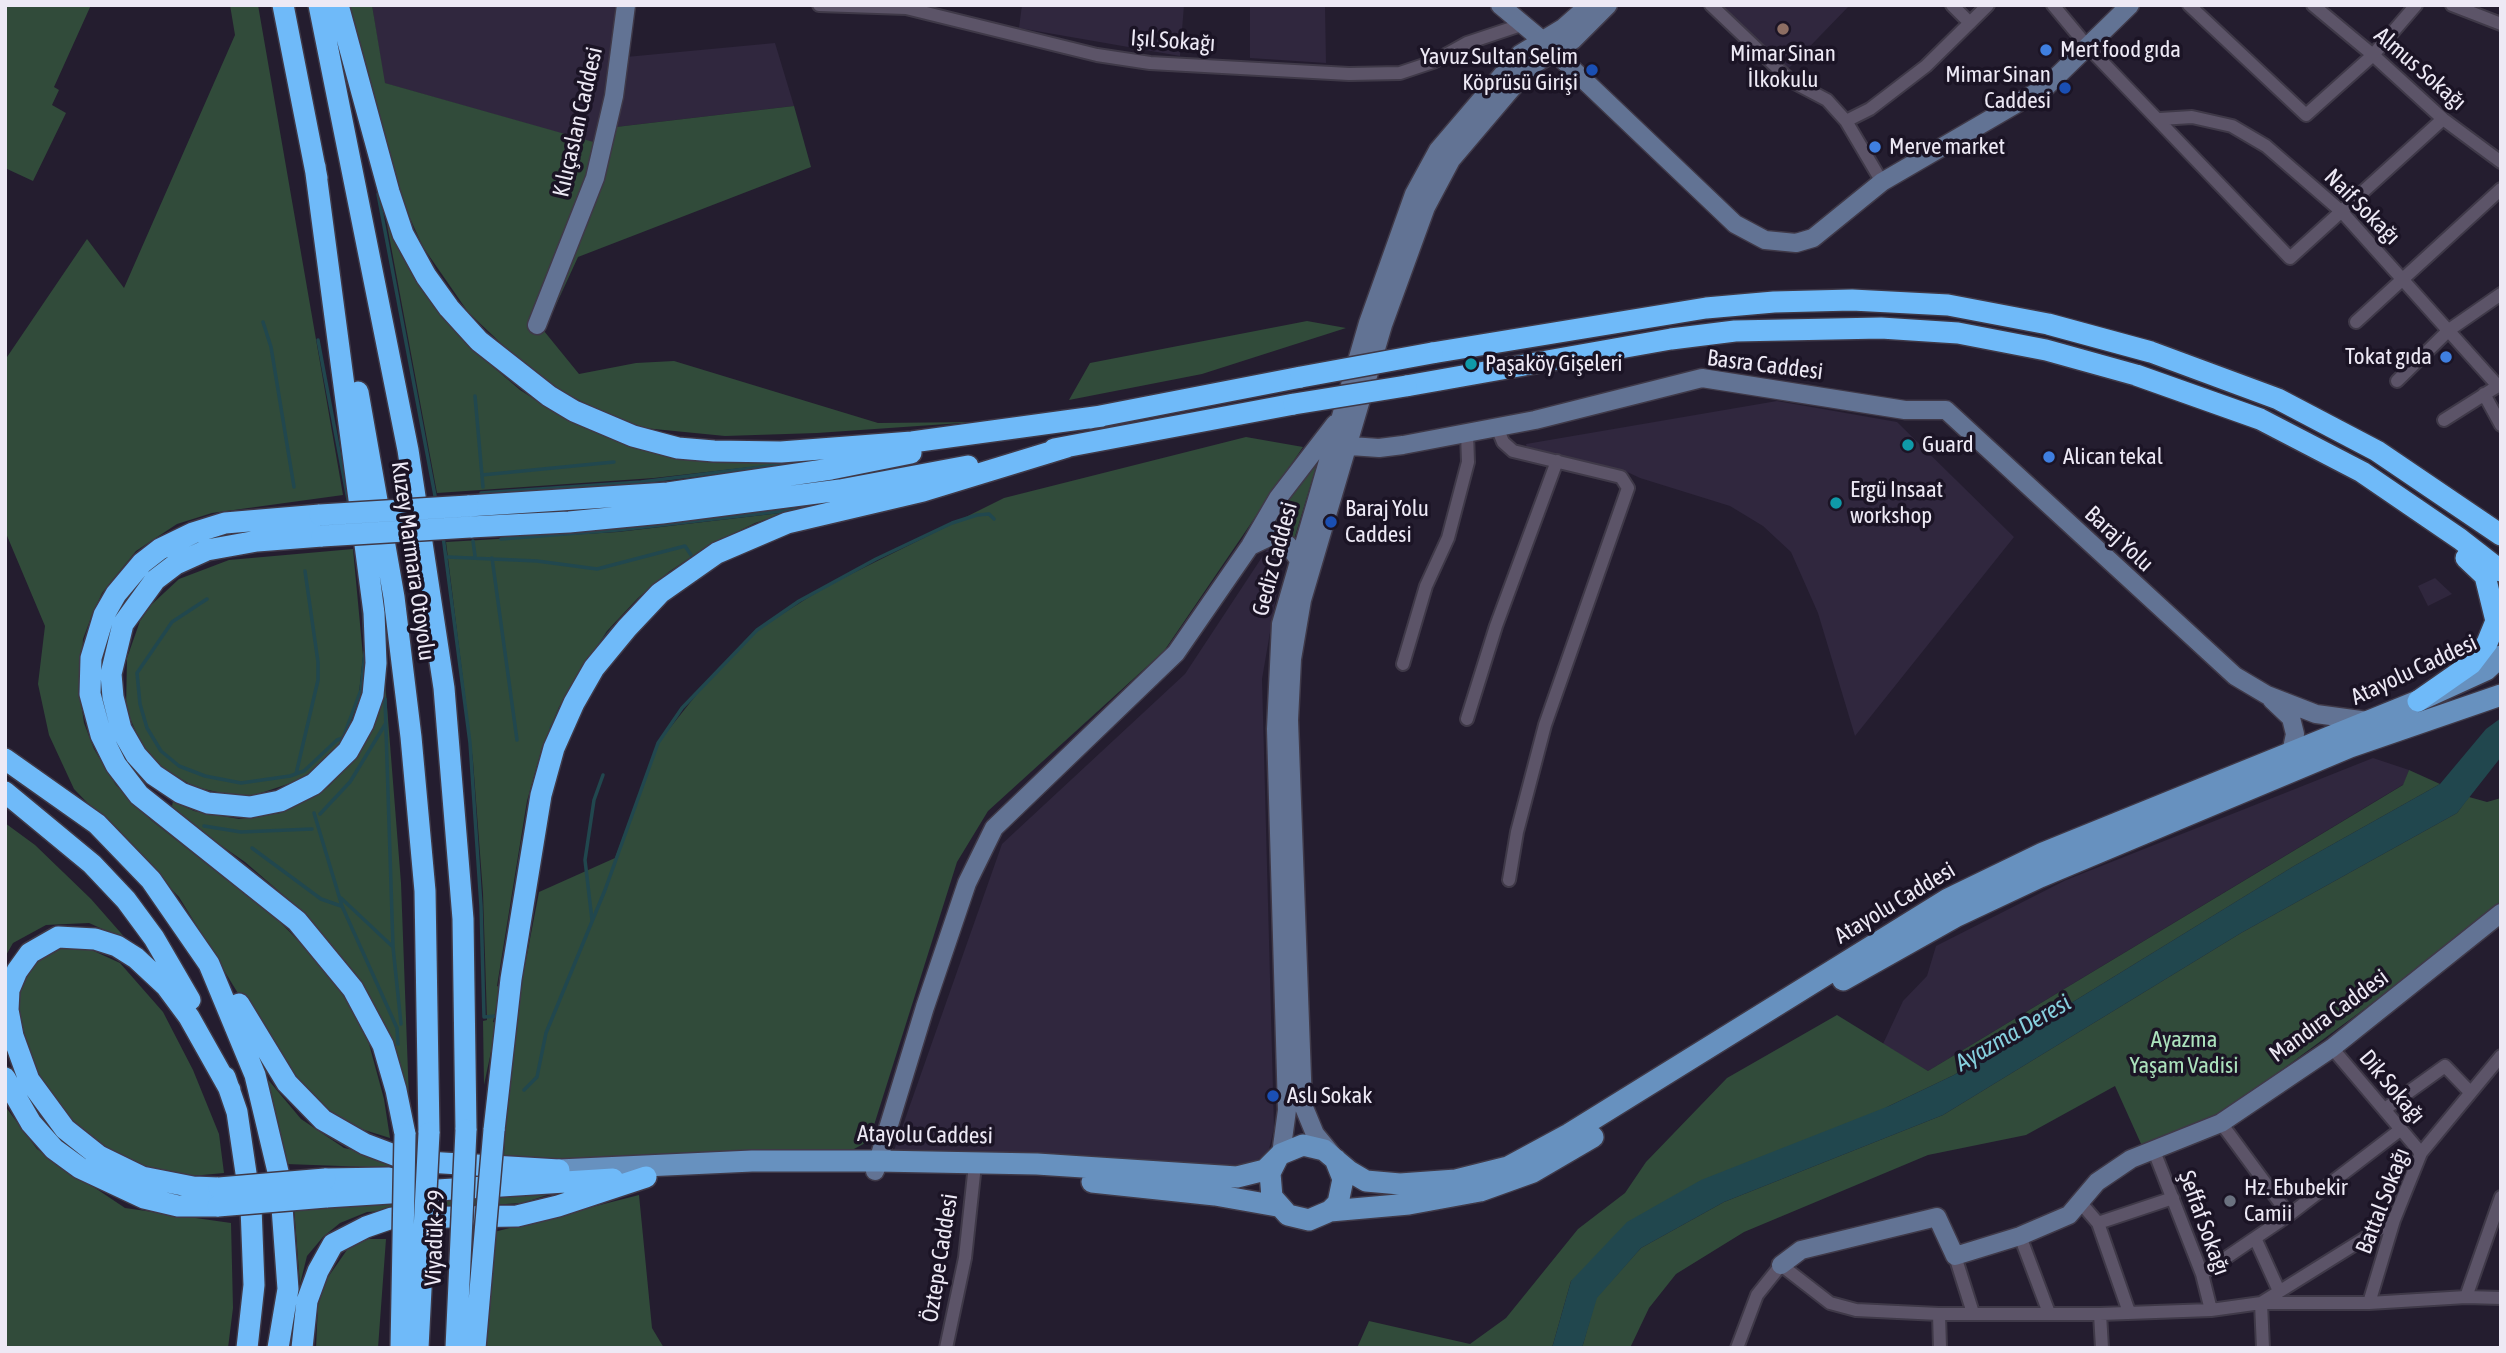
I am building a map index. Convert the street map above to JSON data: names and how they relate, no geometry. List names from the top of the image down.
{
  "streets": {
    "highway": ["Kuzey Marmara Otoyolu", "Viyadük-29"],
    "main road": ["Atayolu Caddesi"],
    "street": [
      "Işıl Sokağı",
      "Almus Sokağı",
      "Kılıçaslan Caddesi",
      "Naif Sokağı",
      "Basra Caddesi",
      "Baraj Yolu",
      "Gediz Caddesi",
      "Mandıra Caddesi",
      "Dik Sokağı",
      "Battal Sokağı",
      "Şeffaf Sokağı",
      "Öztepe Caddesi"
    ]
  },
  "crossings": [
    ["Basra Caddesi", "Baraj Yolu"],
    ["Basra Caddesi", "Gediz Caddesi"],
    ["Baraj Yolu", "Atayolu Caddesi"],
    ["Gediz Caddesi", "Atayolu Caddesi"],
    ["Kuzey Marmara Otoyolu", "Viyadük-29"],
    ["Atayolu Caddesi", "Öztepe Caddesi"],
    ["Mandıra Caddesi", "Dik Sokağı"],
    ["Mandıra Caddesi", "Şeffaf Sokağı"],
    ["Dik Sokağı", "Battal Sokağı"]
  ],
  "water": ["Ayazma Deresi"],
  "parks": ["Ayazma Yaşam Vadisi"],
  "places": [
    "Mimar Sinan İlkokulu",
    "Mert food gıda",
    "Yavuz Sultan Selim Köprüsü Girişi",
    "Mimar Sinan Caddesi",
    "Merve market",
    "Tokat gıda",
    "Paşaköy Gişeleri",
    "Guard",
    "Alican tekal",
    "Ergü Insaat workshop",
    "Baraj Yolu Caddesi",
    "Aslı Sokak",
    "Hz. Ebubekir Camii"
  ]
}
